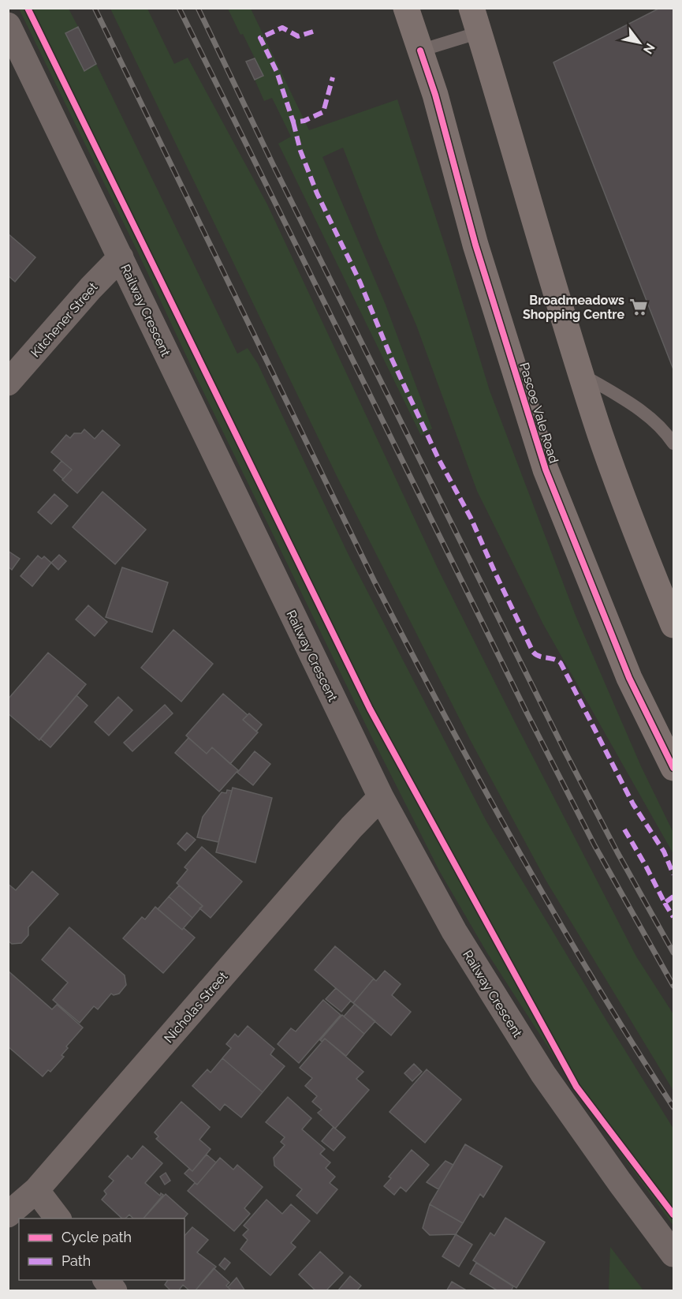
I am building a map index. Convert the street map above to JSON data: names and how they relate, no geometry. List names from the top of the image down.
{
  "streets": {
    "main road": ["Pascoe Vale Road"],
    "street": ["Railway Crescent", "Kitchener Street", "Nicholas Street"]
  },
  "crossings": [
    ["Railway Crescent", "Kitchener Street"],
    ["Railway Crescent", "Nicholas Street"]
  ],
  "places": {
    "supermarket": ["Broadmeadows Shopping Centre"]
  },
  "legend": ["Cycle path", "Path"],
  "north": "bottom right"
}
